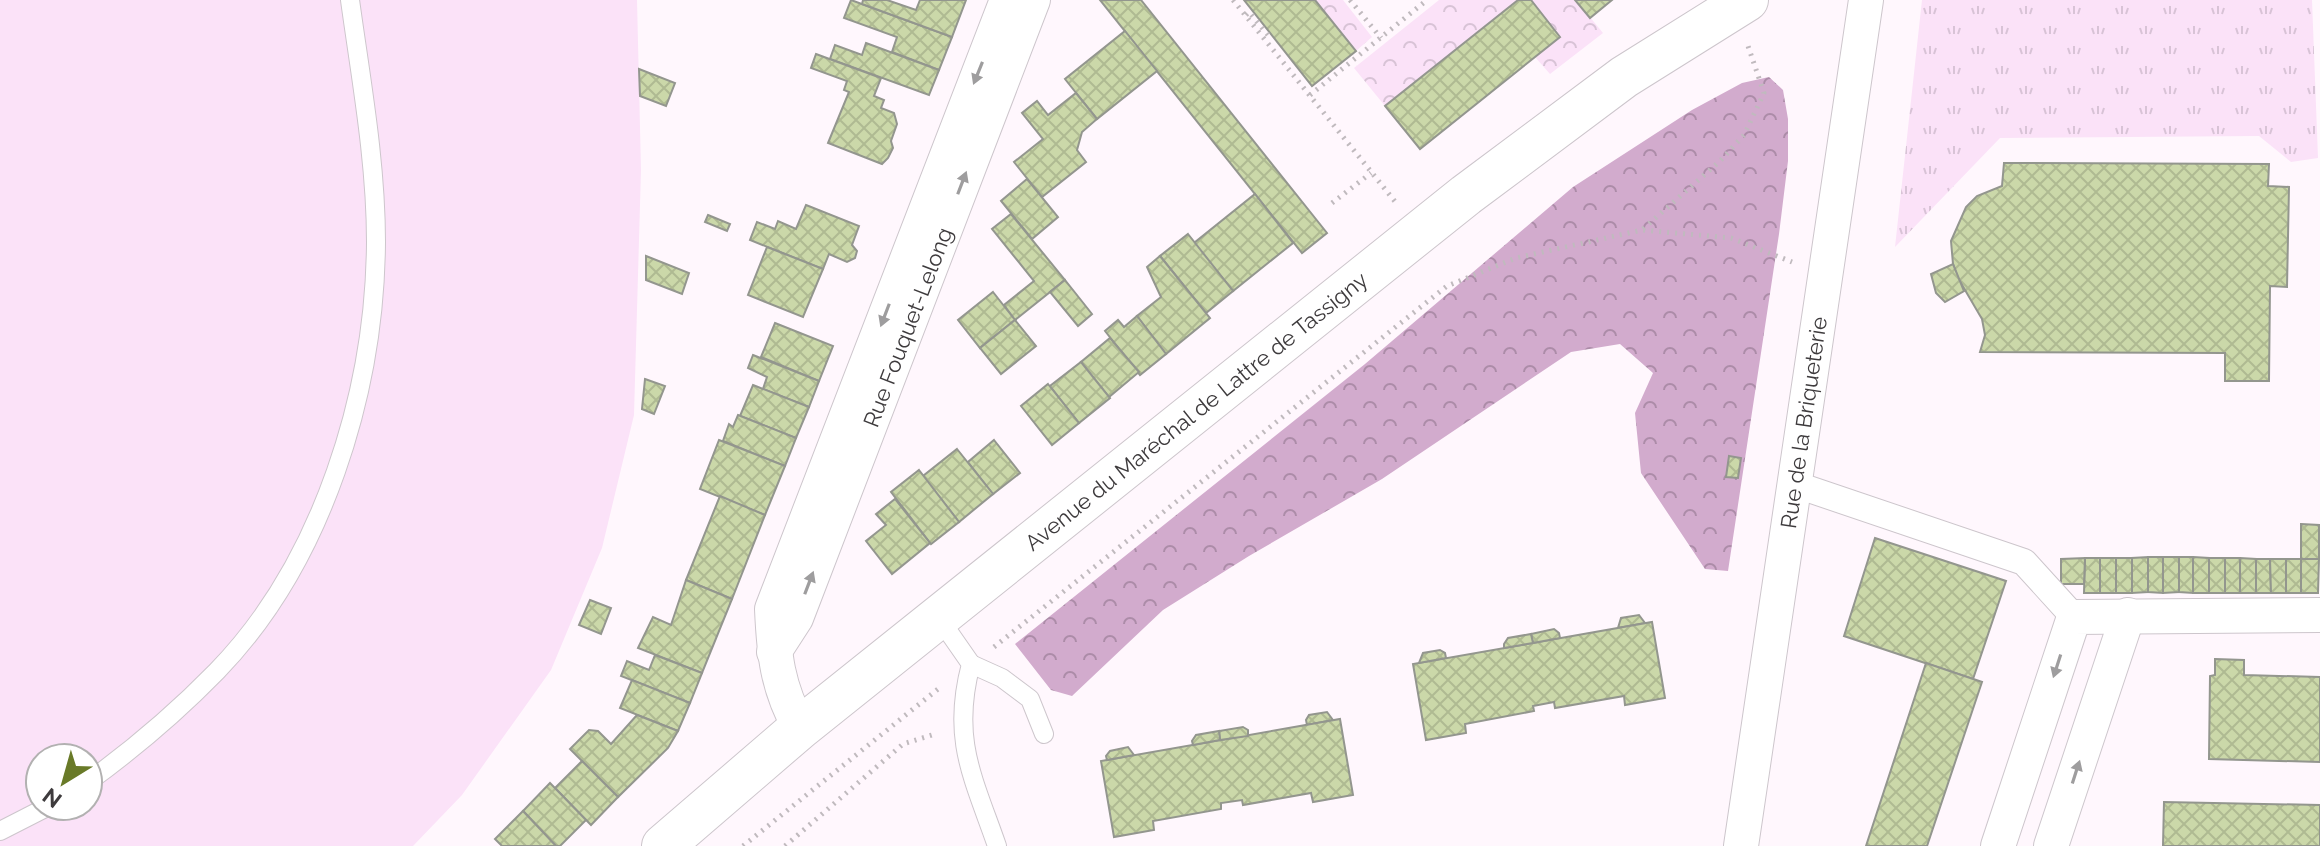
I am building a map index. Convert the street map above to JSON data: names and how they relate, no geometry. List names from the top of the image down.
{
  "streets": {
    "street": ["Rue Fouquet-Lelong", "Avenue du Maréchal de Lattre de Tassigny", "Rue de la Briqueterie"]
  },
  "crossings": [
    ["Rue Fouquet-Lelong", "Avenue du Maréchal de Lattre de Tassigny"]
  ],
  "north": "bottom left"
}
